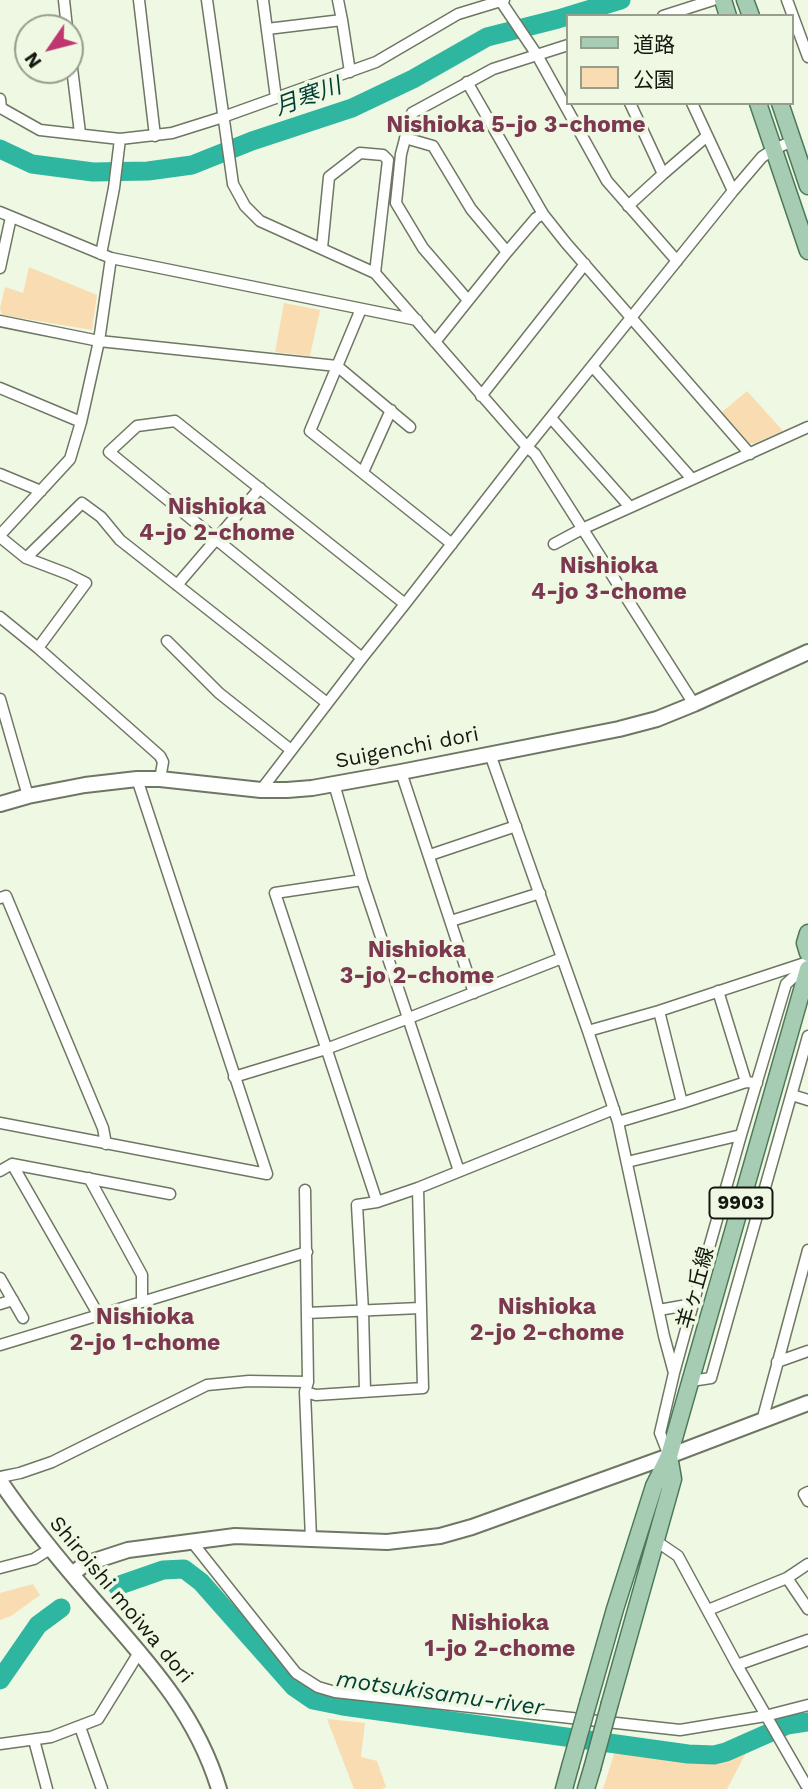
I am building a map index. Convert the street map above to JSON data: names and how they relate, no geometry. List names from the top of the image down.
{
  "streets": {
    "main road": ["9903", "羊ヶ丘線"],
    "street": ["Suigenchi dori", "Shiroishi moiwa dori"]
  },
  "districts": [
    "Nishioka 5-jo 3-chome",
    "Nishioka 4-jo 2-chome",
    "Nishioka 4-jo 3-chome",
    "Nishioka 3-jo 2-chome",
    "Nishioka 2-jo 2-chome",
    "Nishioka 2-jo 1-chome",
    "Nishioka 1-jo 2-chome"
  ],
  "water": ["月寒川", "motsukisamu-river"],
  "legend": ["道路", "公園"],
  "north": "bottom left"
}
